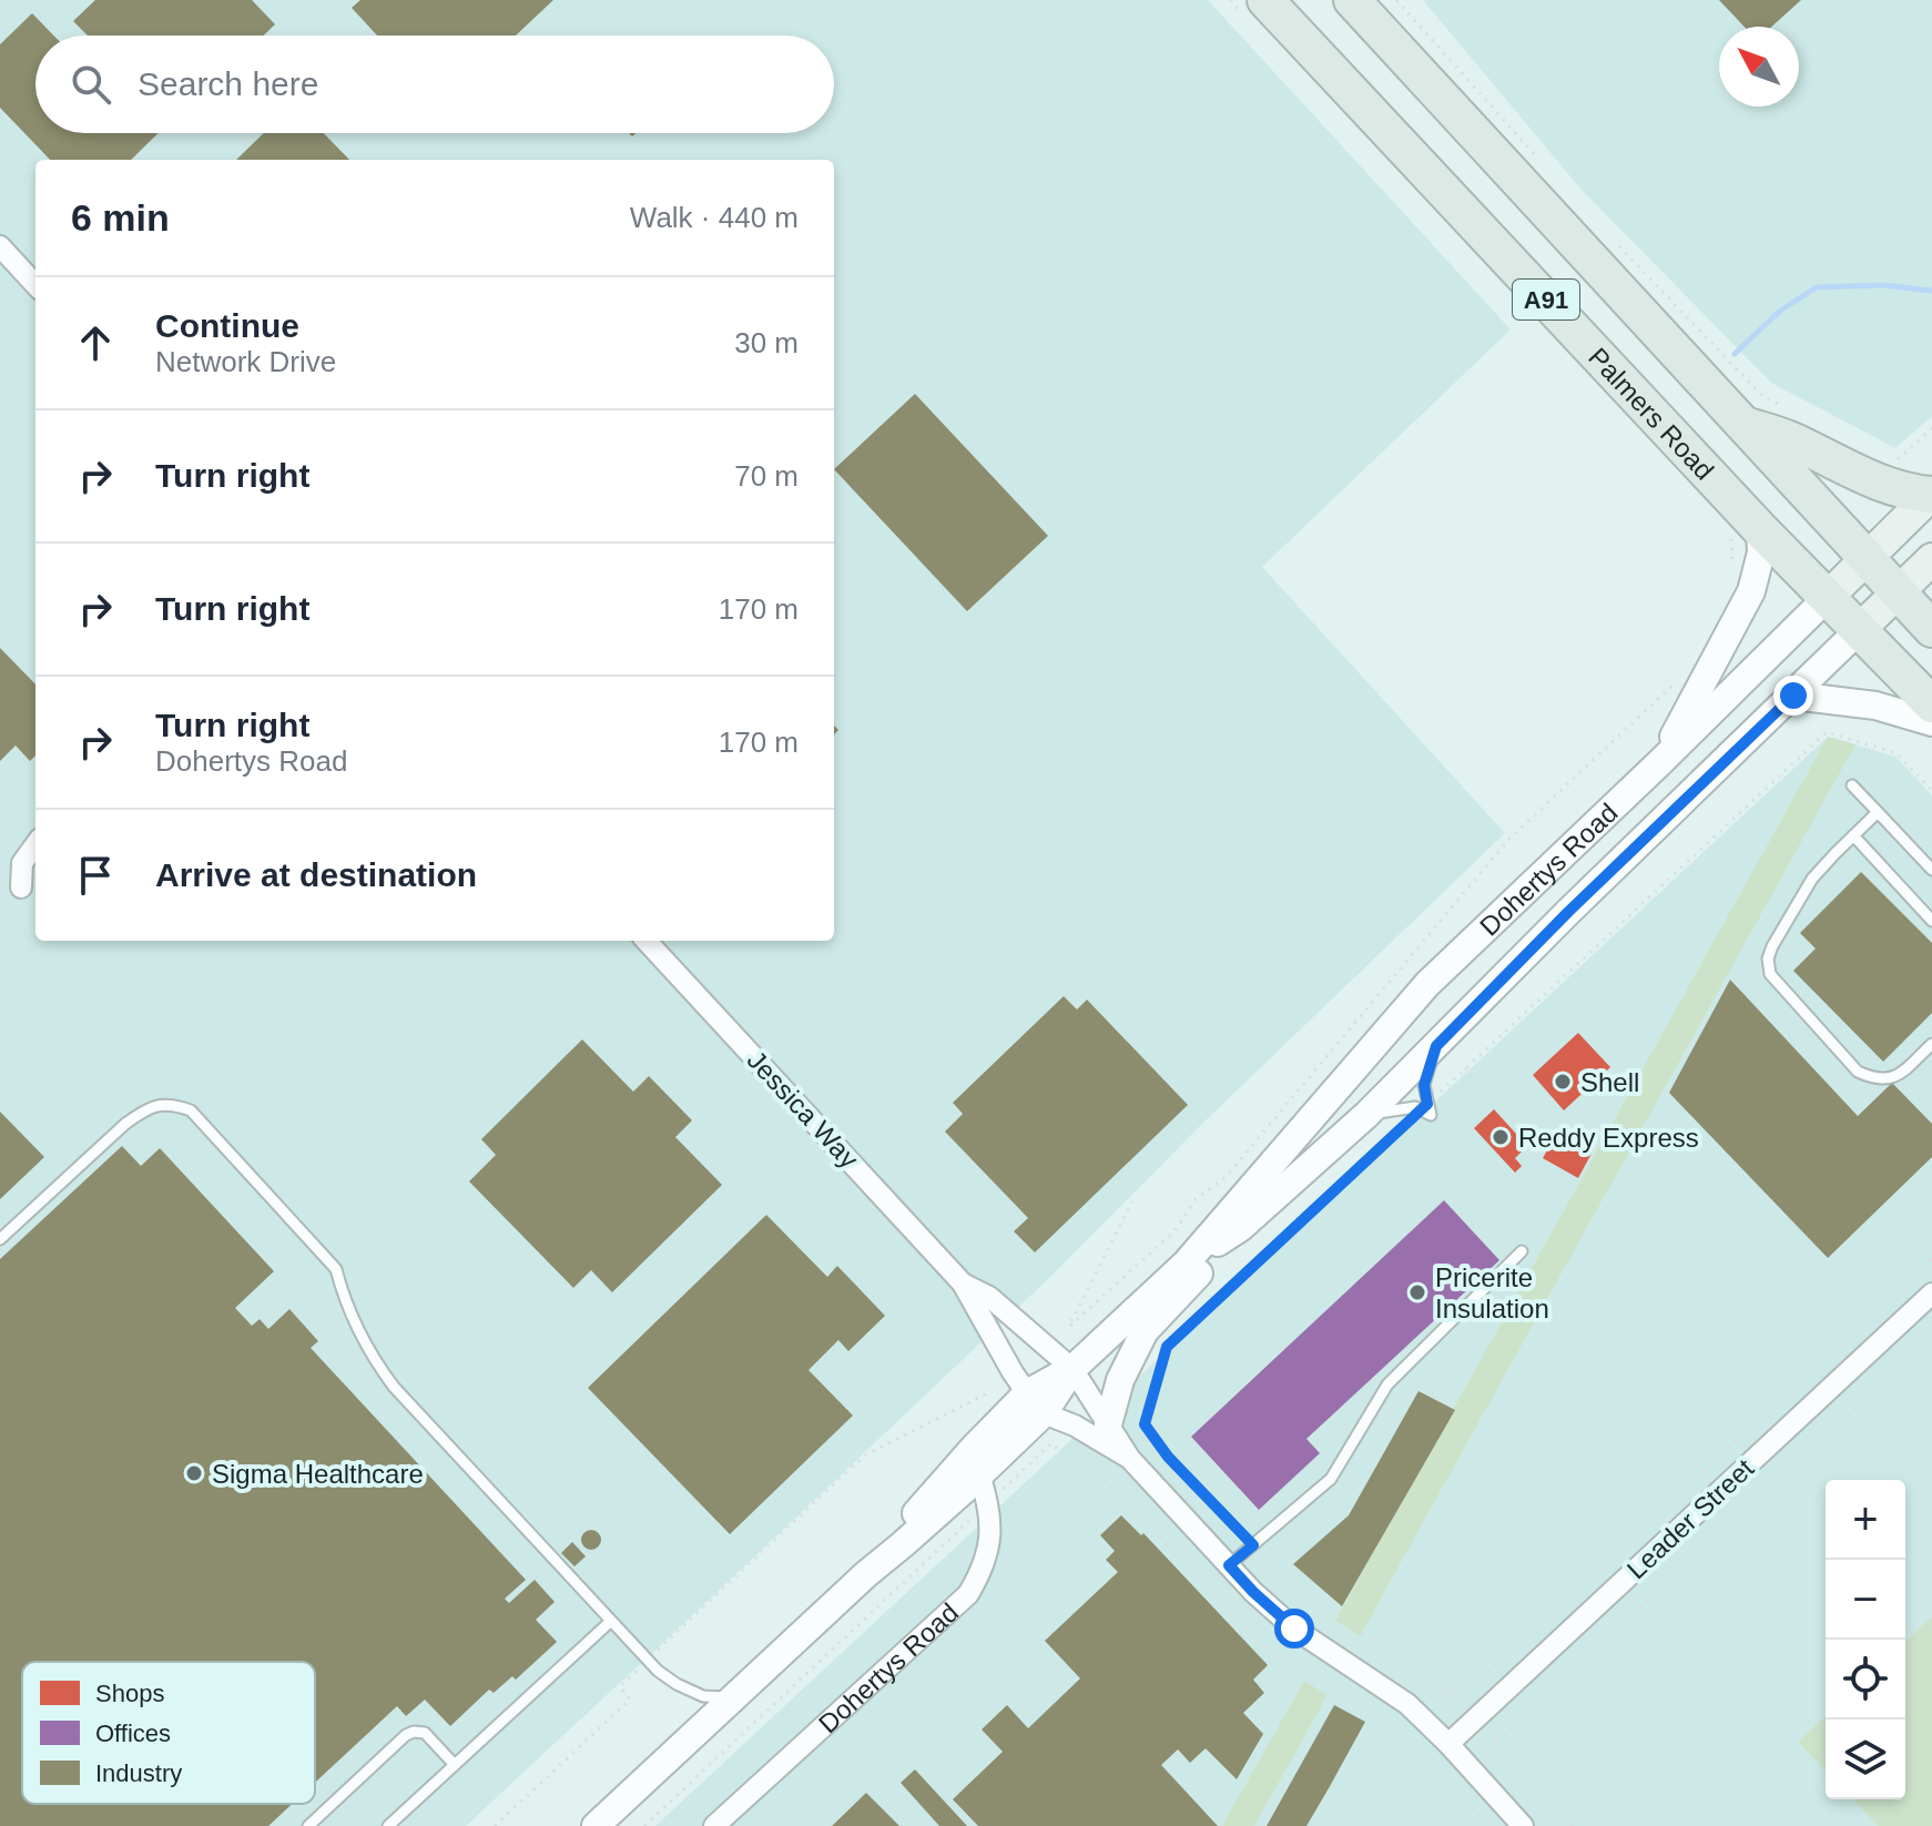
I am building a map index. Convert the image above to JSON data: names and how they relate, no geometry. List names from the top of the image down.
{
  "streets": {
    "highway": ["A91", "Palmers Road"],
    "main road": ["Dohertys Road"],
    "street": ["Jessica Way", "Leader Street"]
  },
  "crossings": [
    ["A91", "Dohertys Road"],
    ["Palmers Road", "Dohertys Road"],
    ["Dohertys Road", "Jessica Way"]
  ],
  "places": [
    "Shell",
    "Reddy Express",
    "Pricerite Insulation",
    "Sigma Healthcare"
  ],
  "legend": ["Shops", "Offices", "Industry"],
  "north": "top left",
  "page": {
    "search": "Search here",
    "heading": ["6 min", "Walk · 440 m"],
    "list": [
      ["Continue", "Network Drive", "30 m"],
      ["Turn right", "70 m"],
      ["Turn right", "170 m"],
      ["Turn right", "Dohertys Road", "170 m"],
      "Arrive at destination"
    ],
    "map_buttons": ["+", "−"]
  }
}
